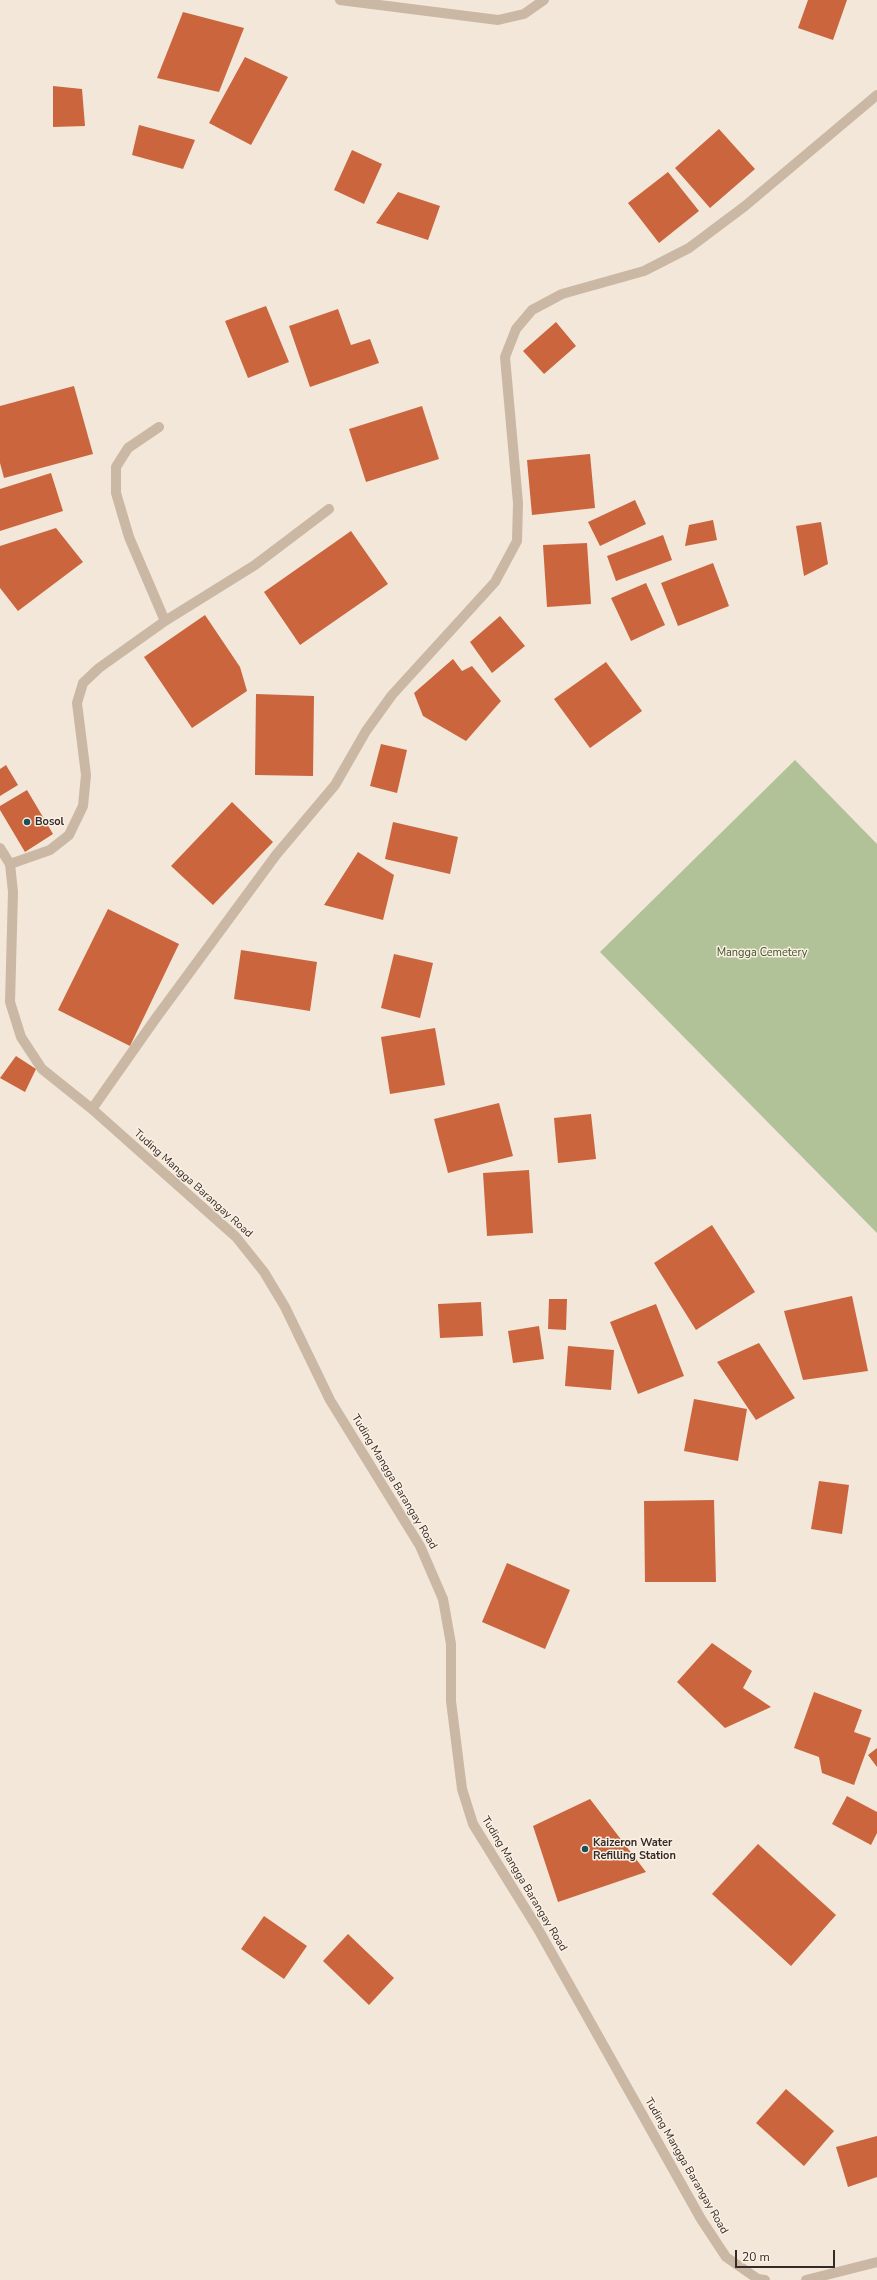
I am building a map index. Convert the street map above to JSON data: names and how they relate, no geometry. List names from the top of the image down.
{
  "streets": {
    "street": ["Tuding Mangga Barangay Road"]
  },
  "parks": ["Mangga Cemetery"],
  "places": ["Bosol", "Kaizeron Water Refilling Station"],
  "scale_bar": "20 m"
}
